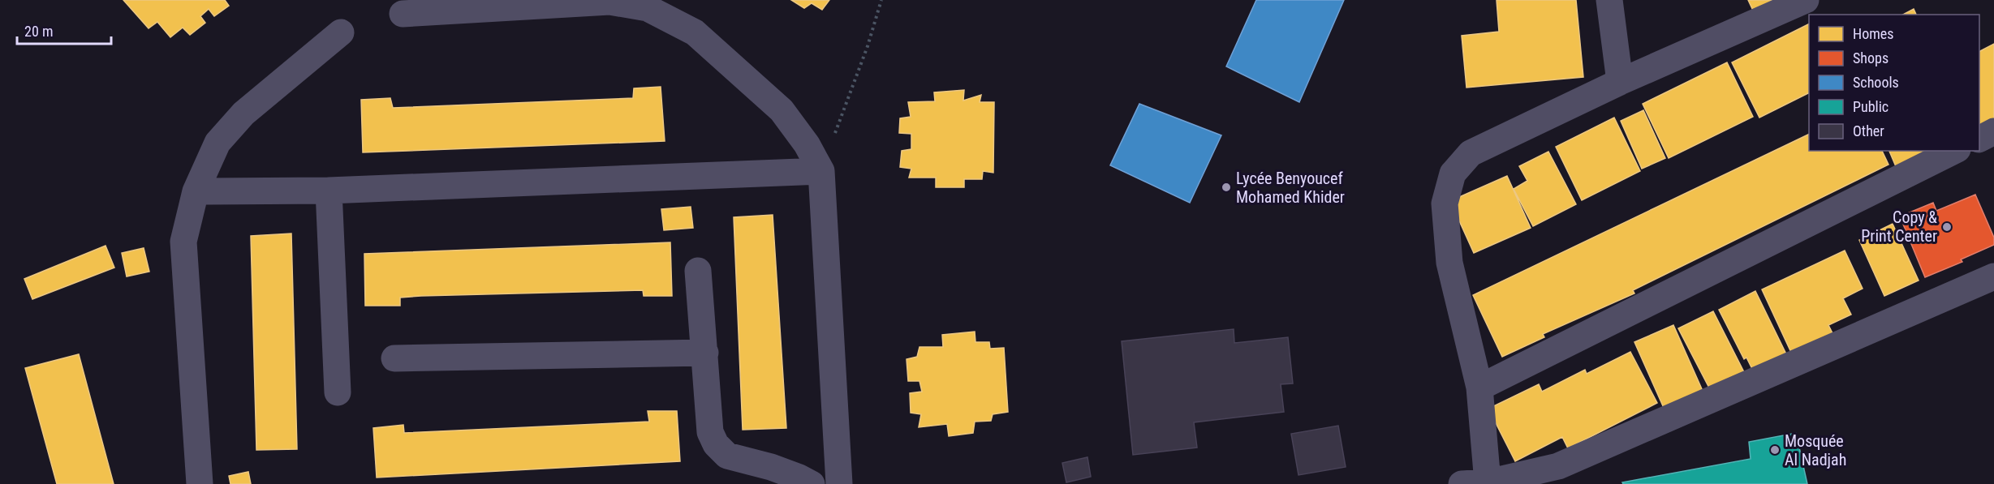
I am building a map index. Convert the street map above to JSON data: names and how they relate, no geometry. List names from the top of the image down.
{
  "places": ["Lycée Benyoucef Mohamed Khider", "Copy & Print Center", "Mosquée Al Nadjah"],
  "legend": [
    "Homes",
    "Shops",
    "Schools",
    "Public",
    "Other"
  ],
  "scale_bar": "20 m"
}
